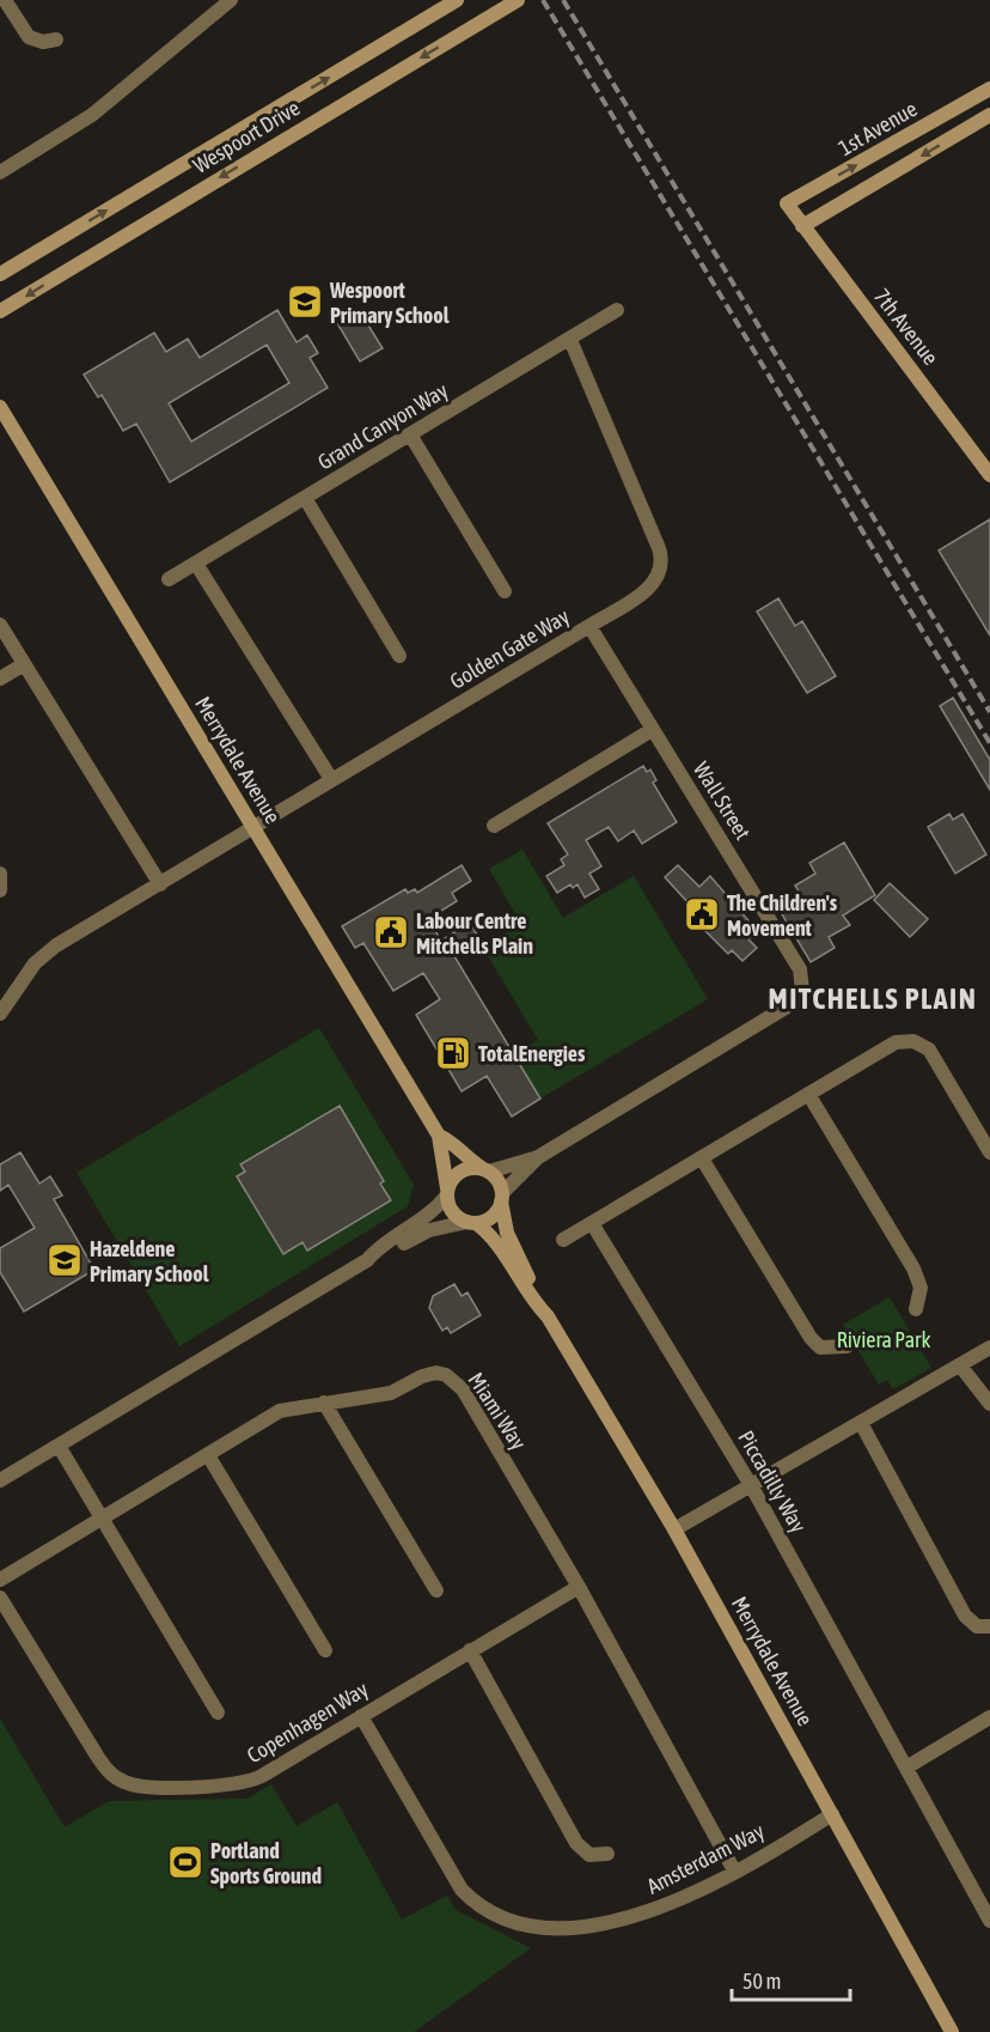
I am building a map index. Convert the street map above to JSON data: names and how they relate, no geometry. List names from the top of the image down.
{
  "streets": {
    "street": [
      "1st Avenue",
      "Wespoort Drive",
      "7th Avenue",
      "Grand Canyon Way",
      "Golden Gate Way",
      "Merrydale Avenue",
      "Wall Street",
      "Miami Way",
      "Piccadilly Way",
      "Copenhagen Way",
      "Amsterdam Way"
    ]
  },
  "crossings": [
    ["1st Avenue", "7th Avenue"],
    ["Grand Canyon Way", "Golden Gate Way"],
    ["Golden Gate Way", "Merrydale Avenue"],
    ["Golden Gate Way", "Wall Street"],
    ["Merrydale Avenue", "Amsterdam Way"],
    ["Miami Way", "Copenhagen Way"],
    ["Miami Way", "Amsterdam Way"],
    ["Copenhagen Way", "Amsterdam Way"]
  ],
  "districts": ["MITCHELLS PLAIN"],
  "parks": ["Riviera Park"],
  "places": {
    "school or university": ["Wespoort Primary School", "Hazeldene Primary School"],
    "public building": ["The Children's Movement", "Labour Centre Mitchells Plain"],
    "fuel station": ["TotalEnergies"],
    "sports": ["Portland Sports Ground"]
  },
  "scale_bar": "50 m"
}
